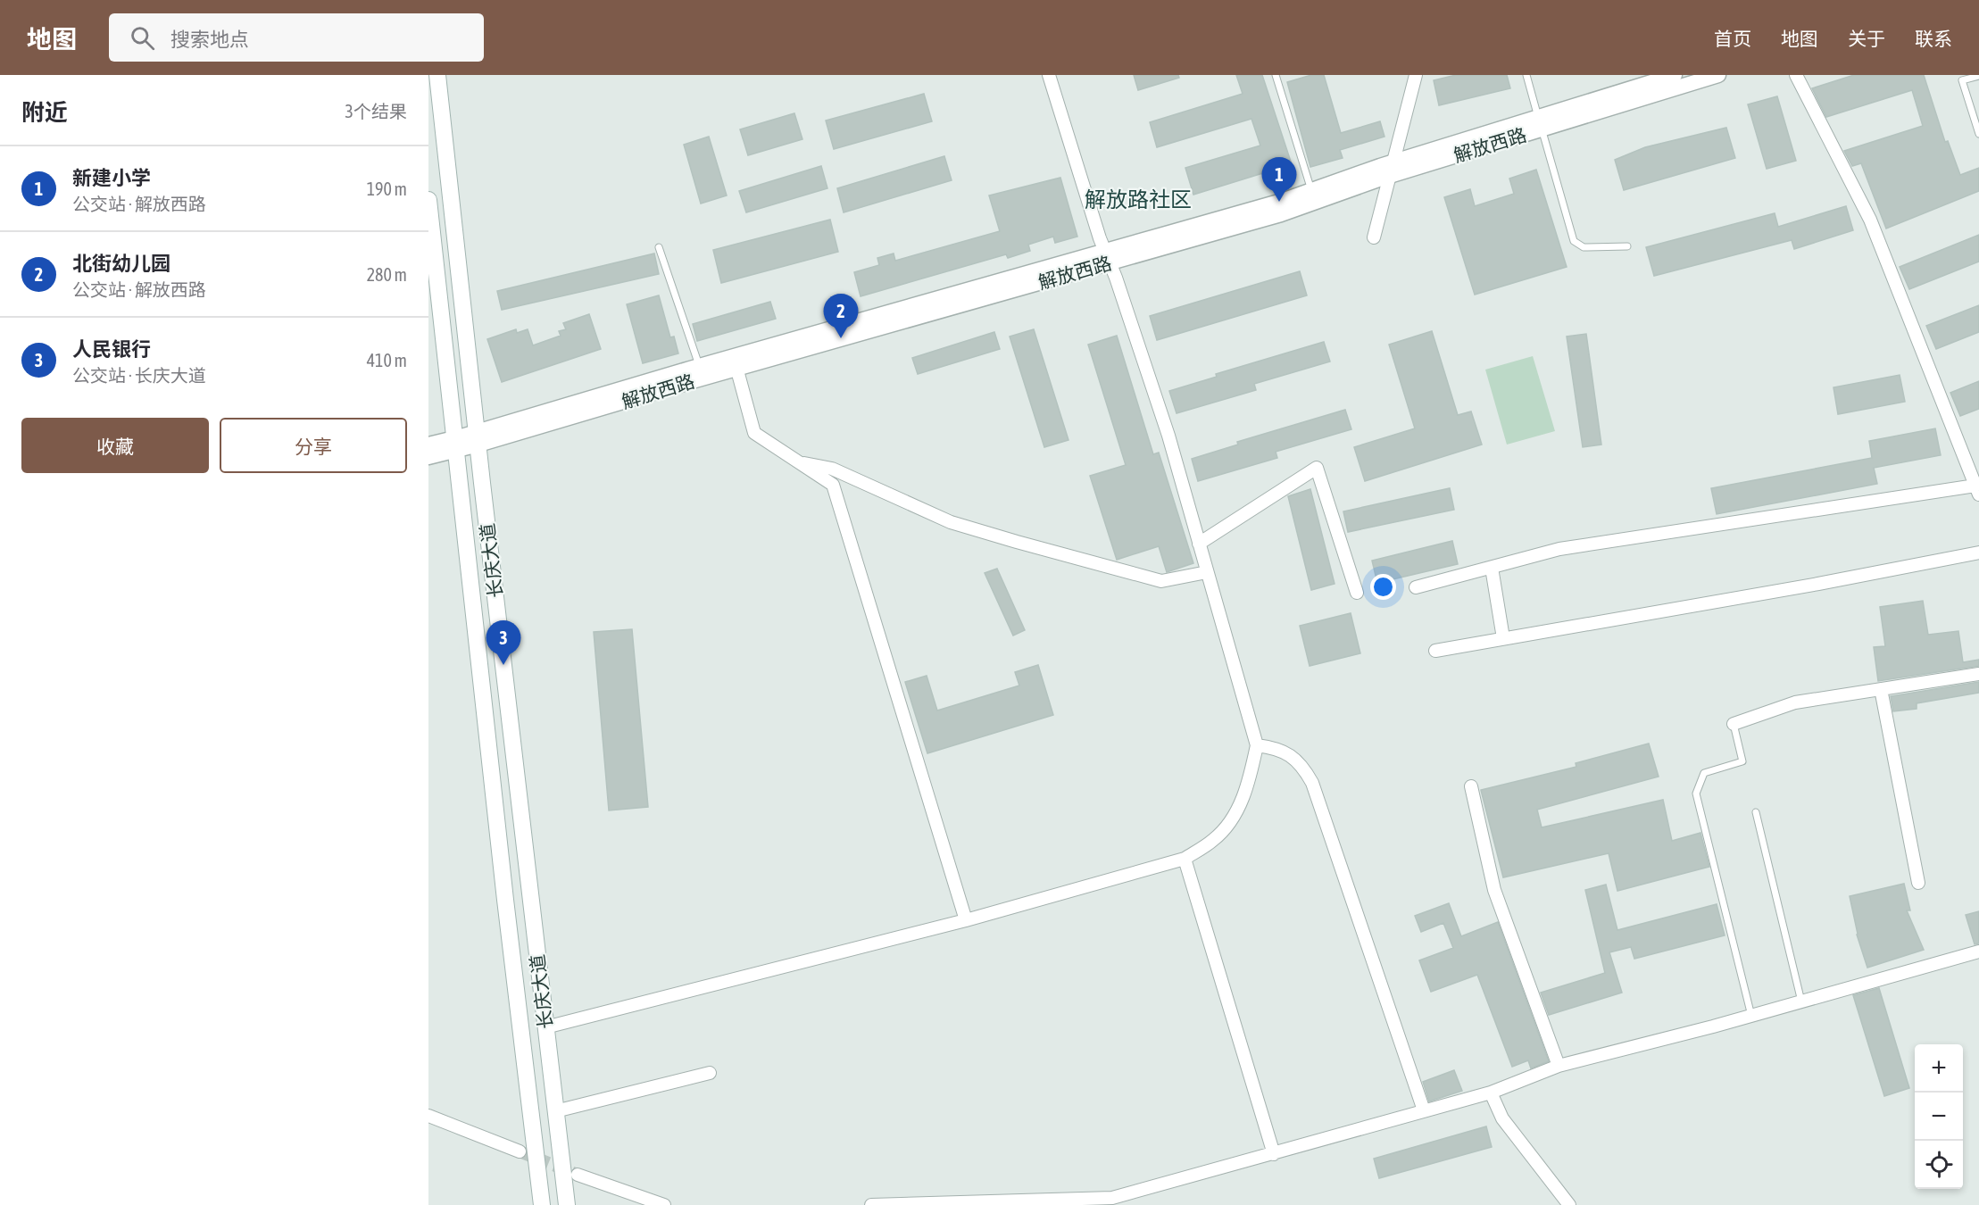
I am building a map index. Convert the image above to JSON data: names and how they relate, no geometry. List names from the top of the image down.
{
  "streets": {
    "main road": ["长庆大道"],
    "street": ["解放西路"]
  },
  "crossings": [
    ["解放西路", "长庆大道"]
  ],
  "districts": ["解放路社区"],
  "page": {
    "header": "地图",
    "search": "搜索地点",
    "nav": [
      "首页",
      "地图",
      "关于",
      "联系"
    ],
    "heading": ["附近", "3个结果"],
    "list": [
      {
        "mark": "1",
        "name": "新建小学",
        "note": "公交站 · 解放西路",
        "value": "190 m"
      },
      {
        "mark": "2",
        "name": "北街幼儿园",
        "note": "公交站 · 解放西路",
        "value": "280 m"
      },
      {
        "mark": "3",
        "name": "人民银行",
        "note": "公交站 · 长庆大道",
        "value": "410 m"
      }
    ],
    "pins": ["1", "2", "3"],
    "buttons": ["收藏", "分享"],
    "map_buttons": ["+", "−"]
  }
}
